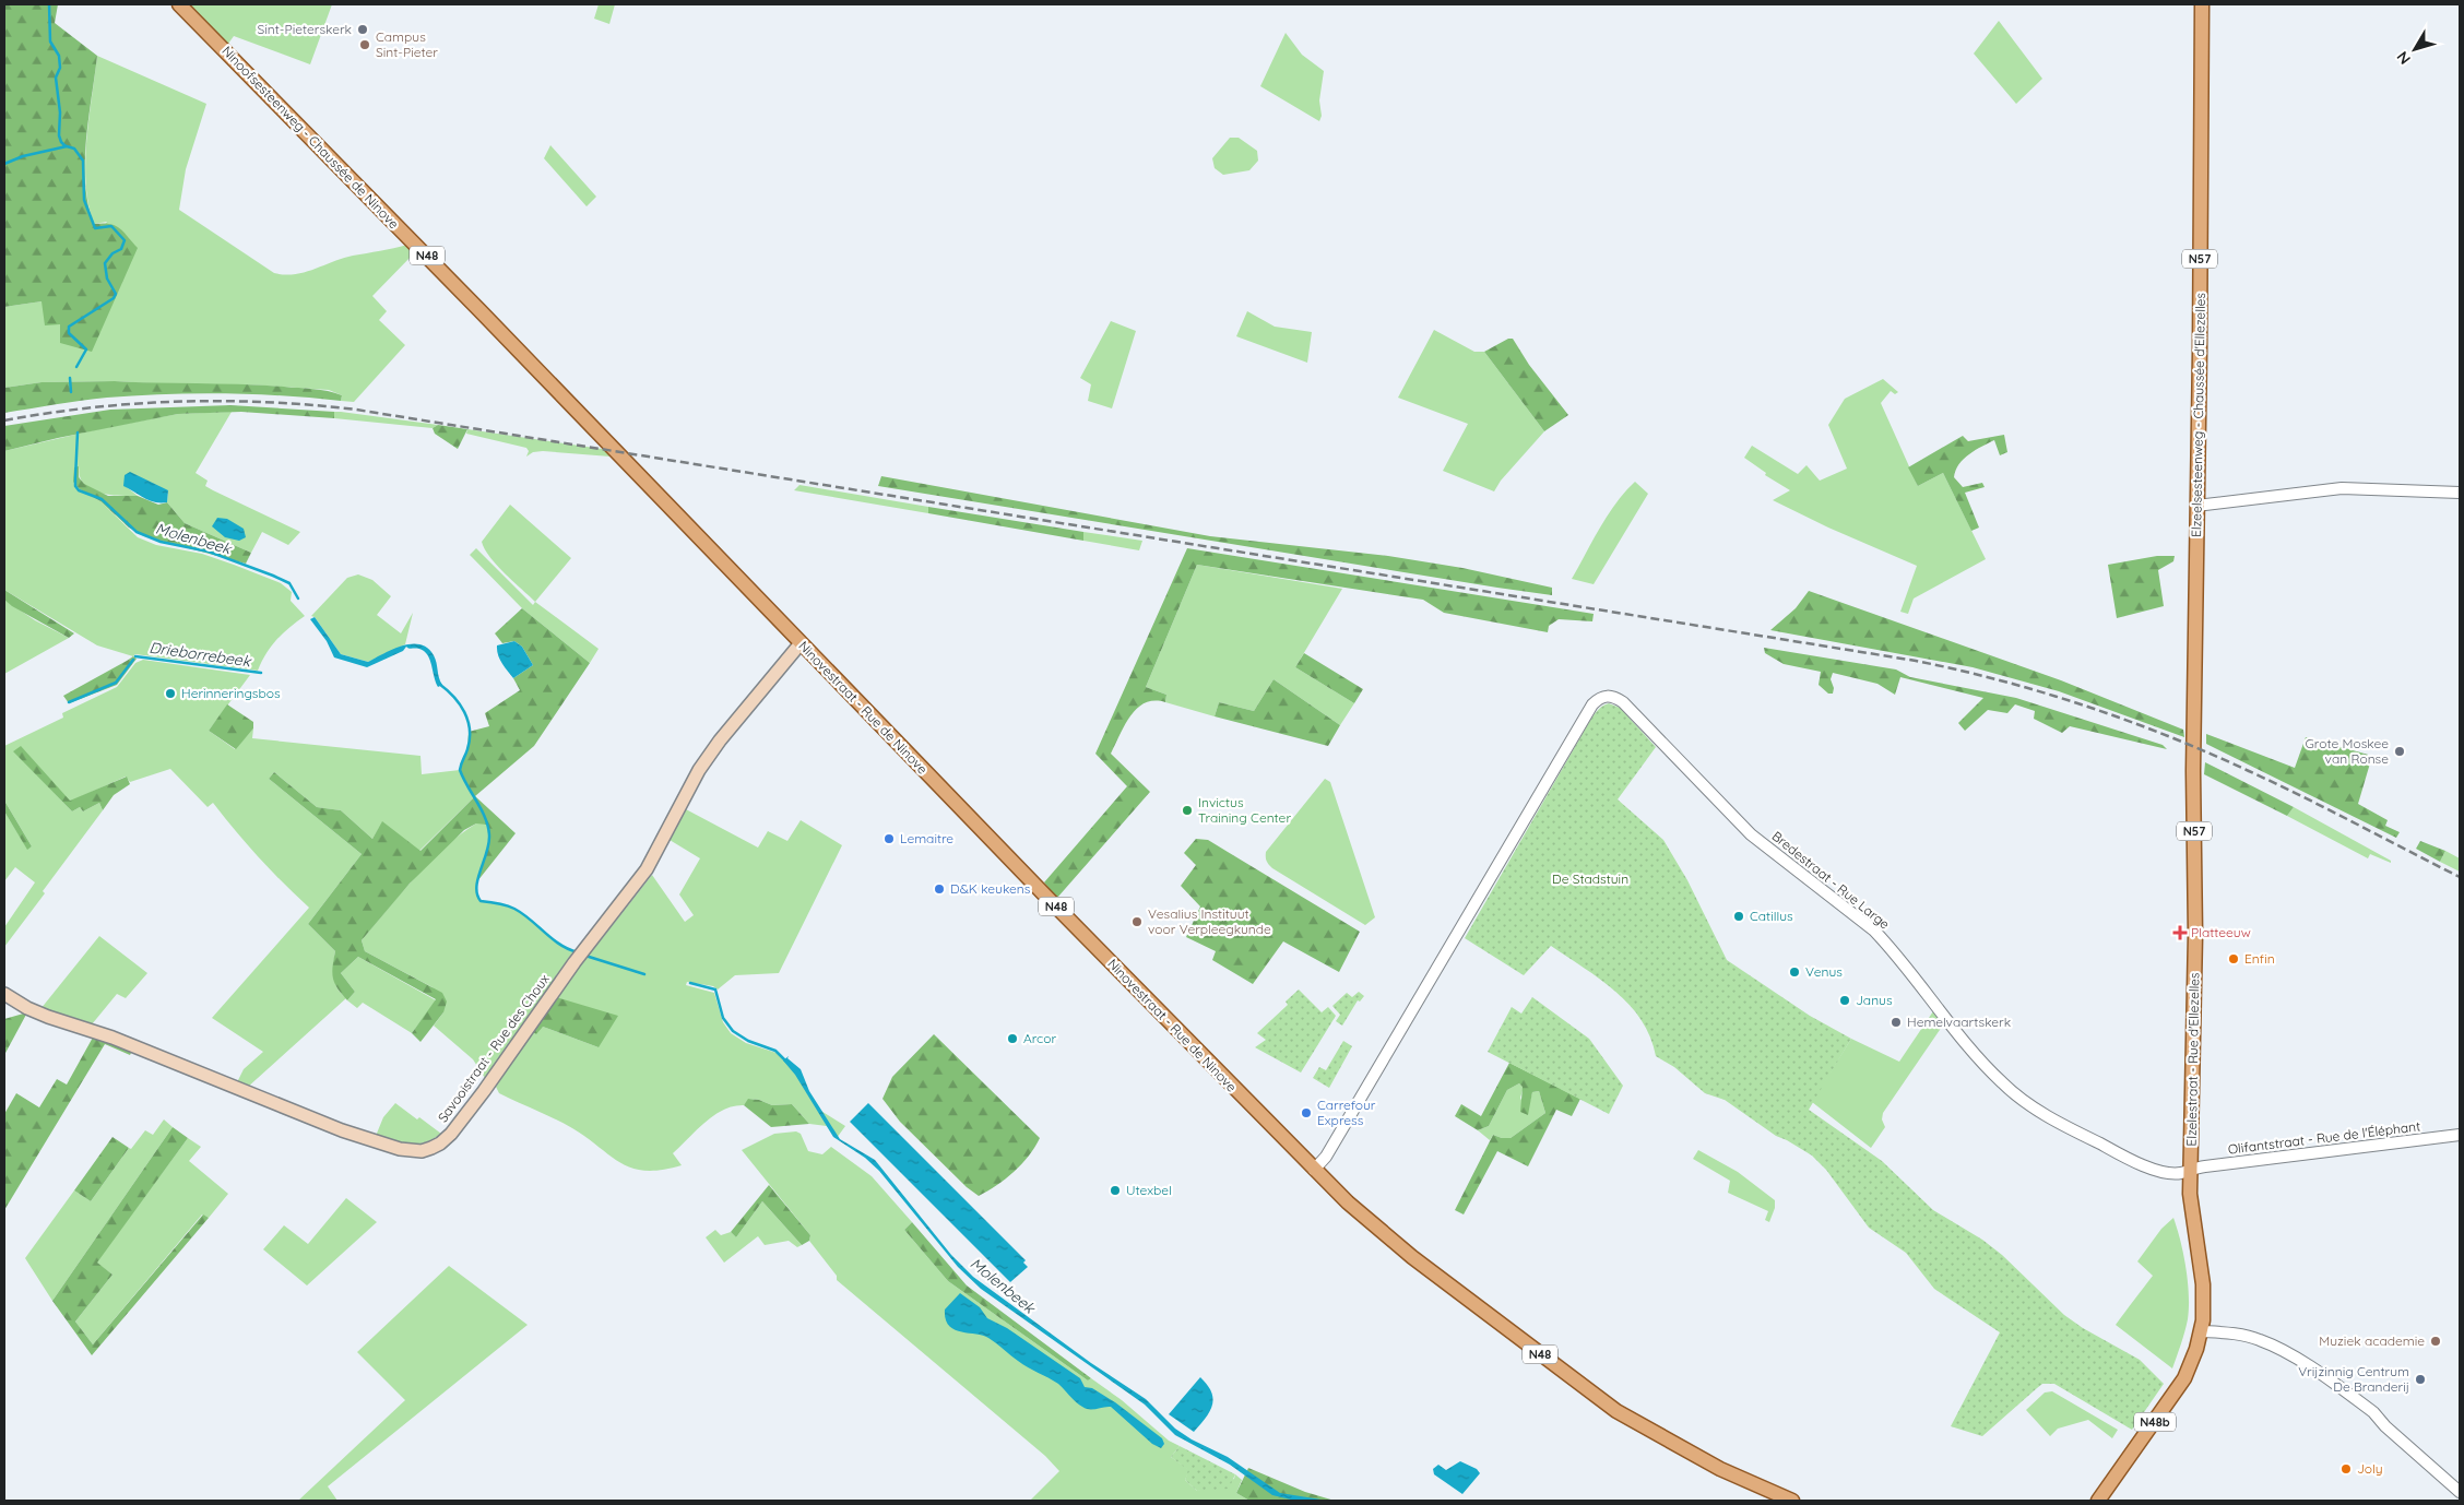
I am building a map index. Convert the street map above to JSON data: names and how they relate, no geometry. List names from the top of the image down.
{
  "streets": {
    "main road": [
      "Ninoofsesteenweg - Chaussée de Ninove",
      "N48",
      "N57",
      "Elzeelsesteenweg - Chaussée d'Ellezelles",
      "Ninovestraat - Rue de Ninove",
      "Savooistraat - Rue des Choux",
      "Elzelestraat - Rue d'Ellezelles",
      "N48b"
    ],
    "street": ["Bredestraat - Rue Large", "Olifantstraat - Rue de l'Éléphant"]
  },
  "crossings": [
    ["Ninoofsesteenweg - Chaussée de Ninove", "Ninovestraat - Rue de Ninove"],
    ["Elzeelsesteenweg - Chaussée d'Ellezelles", "Elzelestraat - Rue d'Ellezelles"],
    ["Ninovestraat - Rue de Ninove", "Bredestraat - Rue Large"],
    ["Ninovestraat - Rue de Ninove", "Savooistraat - Rue des Choux"],
    ["Bredestraat - Rue Large", "Elzelestraat - Rue d'Ellezelles"],
    ["Bredestraat - Rue Large", "Olifantstraat - Rue de l'Éléphant"],
    ["Elzelestraat - Rue d'Ellezelles", "Olifantstraat - Rue de l'Éléphant"],
    ["Elzelestraat - Rue d'Ellezelles", "N48b"]
  ],
  "water": ["Molenbeek", "Drieborrebeek"],
  "parks": ["De Stadstuin"],
  "places": {
    "other": [
      "Sint-Pieterskerk",
      "Campus Sint-Pieter",
      "Herinneringsbos",
      "Grote Moskee van Ronse",
      "Invictus Training Center",
      "Lemaitre",
      "D&K keukens",
      "Catillus",
      "Vesalius Instituut voor Verpleegkunde",
      "Enfin",
      "Venus",
      "Janus",
      "Hemelvaartskerk",
      "Arcor",
      "Carrefour Express",
      "Utexbel",
      "Muziek academie",
      "Vrijzinnig Centrum De Branderij",
      "Joly"
    ],
    "health": ["Platteeuw"]
  },
  "north": "bottom left"
}
